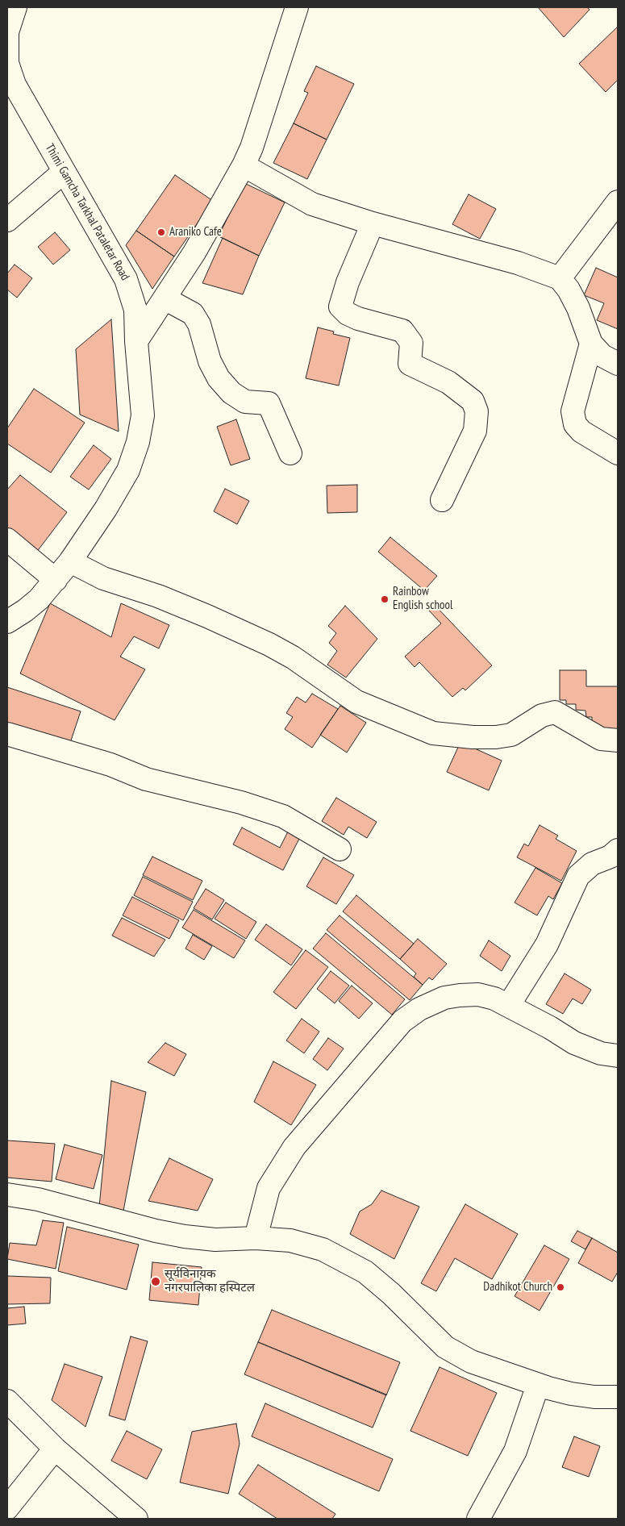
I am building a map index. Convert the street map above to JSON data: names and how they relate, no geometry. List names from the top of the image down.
{
  "streets": {
    "street": ["Thimi Gamcha Tarkhal Pataletar Road"]
  },
  "places": [
    "Araniko Cafe",
    "Rainbow English school",
    "सूर्यविनायक नगरपालिका हस्पिटल",
    "Dadhikot Church"
  ]
}
